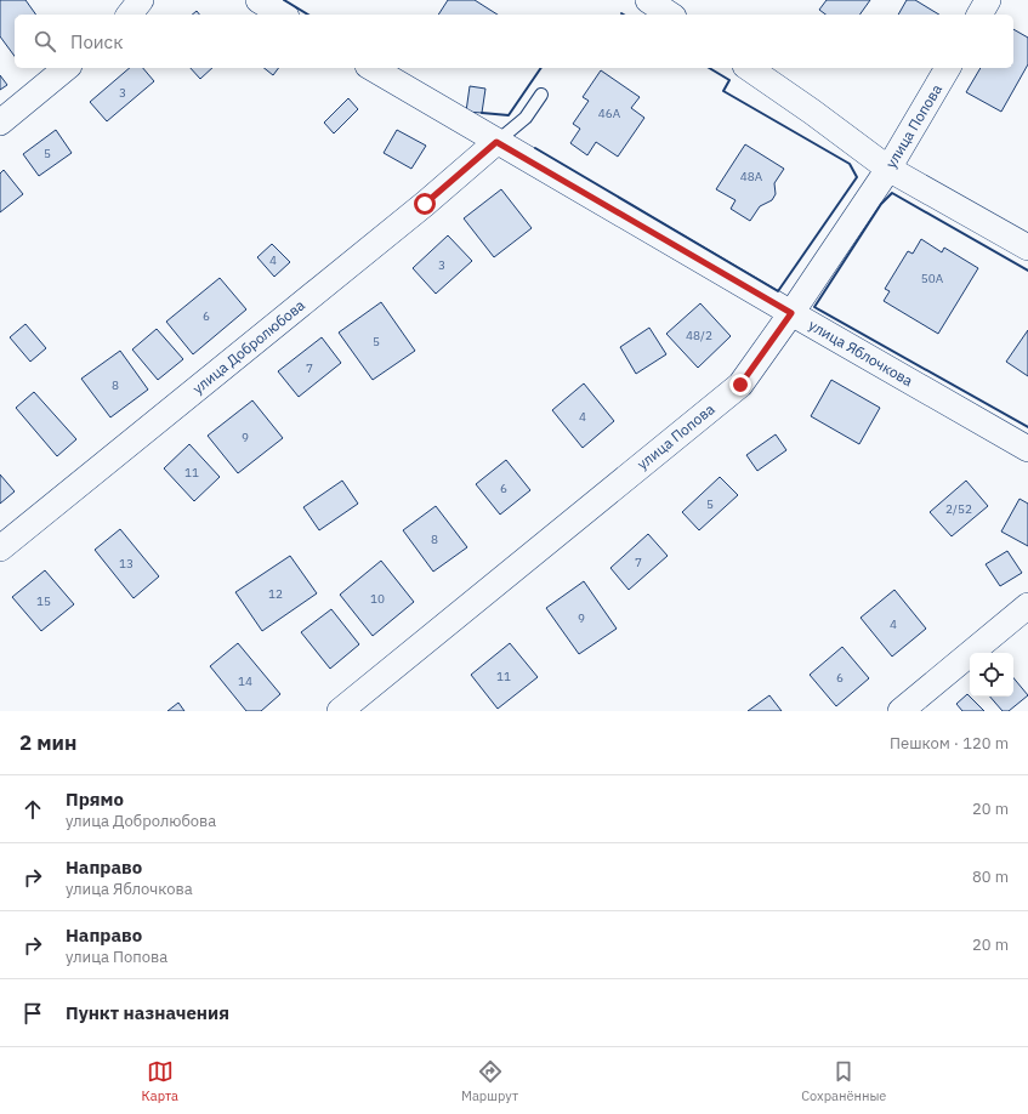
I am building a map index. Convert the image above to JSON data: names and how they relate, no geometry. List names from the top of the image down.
{
  "streets": {
    "street": ["улица Попова", "улица Добролюбова", "улица Яблочкова"]
  },
  "crossings": [
    ["улица Попова", "улица Яблочкова"],
    ["улица Добролюбова", "улица Яблочкова"]
  ],
  "house_numbers": [
    "3",
    "46А",
    "5",
    "48А",
    "4",
    "3",
    "50А",
    "6",
    "48/2",
    "5",
    "7",
    "8",
    "4",
    "9",
    "11",
    "6",
    "5",
    "2/52",
    "8",
    "7",
    "13",
    "12",
    "10",
    "15",
    "9",
    "4",
    "11",
    "6",
    "14"
  ],
  "page": {
    "search": "Поиск",
    "heading": ["2 мин", "Пешком · 120 m"],
    "list": [
      ["Прямо", "улица Добролюбова", "20 m"],
      ["Направо", "улица Яблочкова", "80 m"],
      ["Направо", "улица Попова", "20 m"],
      "Пункт назначения"
    ],
    "nav": ["Карта", "Маршрут", "Сохранённые"]
  }
}
